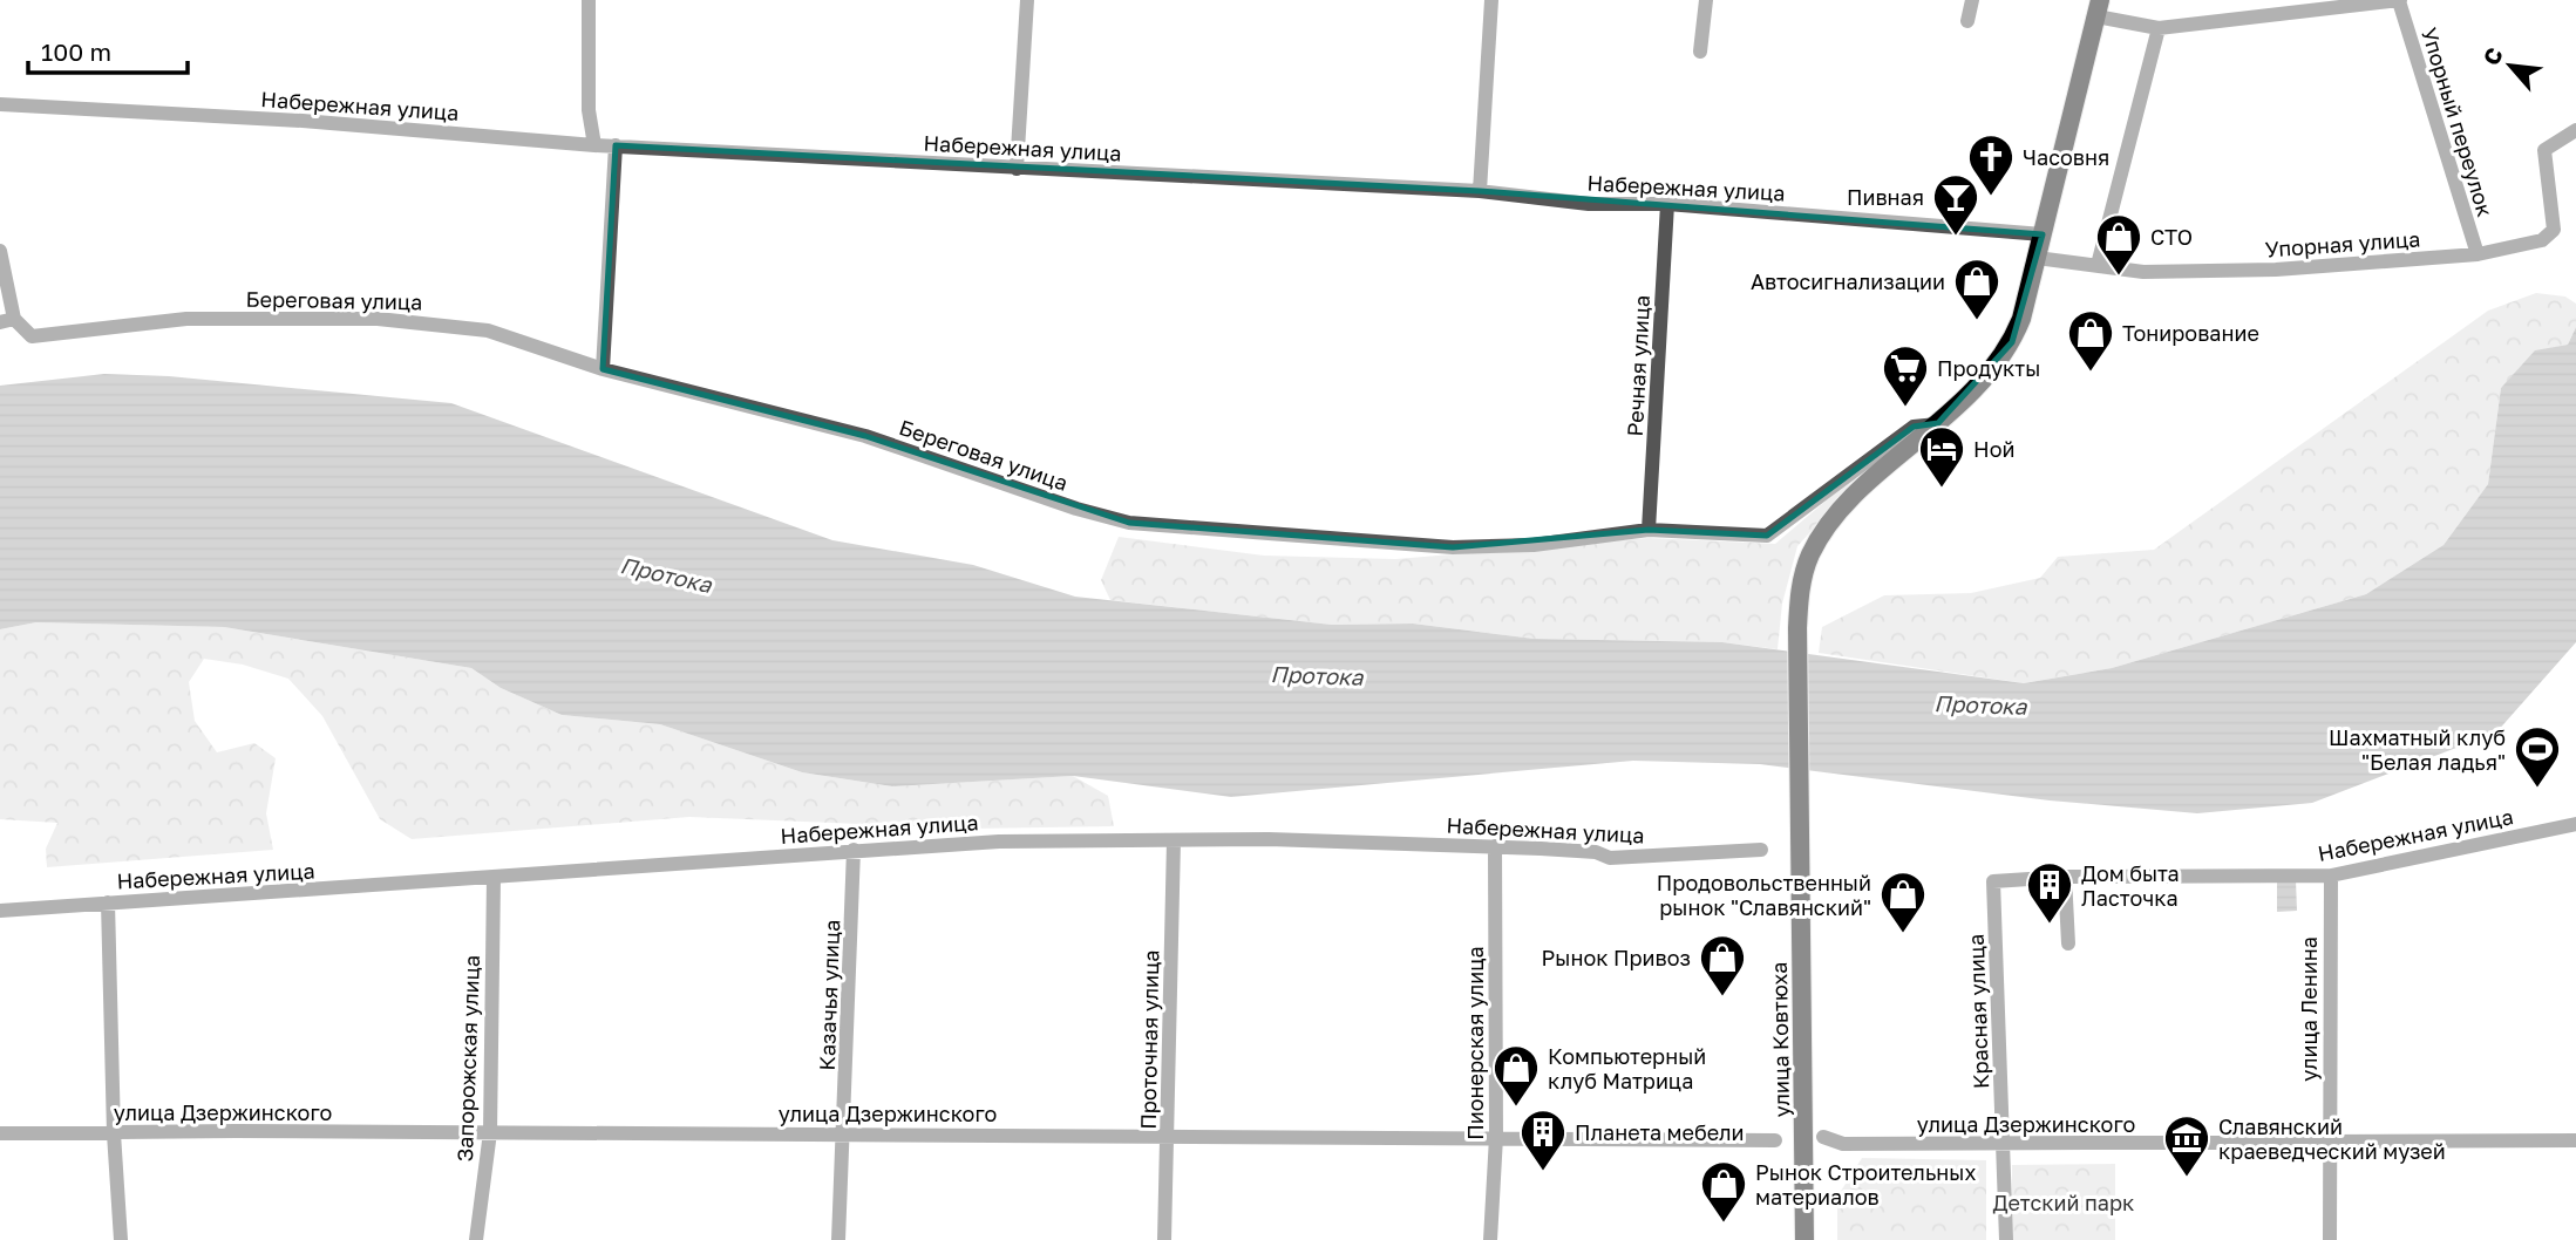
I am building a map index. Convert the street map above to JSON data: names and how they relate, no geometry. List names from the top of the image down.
{
  "streets": {
    "main road": ["улица Ковтюха"],
    "street": [
      "Набережная улица",
      "Упорный переулок",
      "Упорная улица",
      "Береговая улица",
      "Речная улица",
      "Казачья улица",
      "улица Ленина",
      "Красная улица",
      "Проточная улица",
      "Пионерская улица",
      "Запорожская улица",
      "улица Дзержинского"
    ]
  },
  "crossings": [
    ["Набережная улица", "Речная улица"],
    ["Набережная улица", "Казачья улица"],
    ["Набережная улица", "улица Ленина"],
    ["Набережная улица", "Красная улица"],
    ["Набережная улица", "Проточная улица"],
    ["Набережная улица", "Пионерская улица"],
    ["Набережная улица", "Запорожская улица"],
    ["Упорный переулок", "Упорная улица"],
    ["Береговая улица", "Речная улица"],
    ["Береговая улица", "улица Ковтюха"],
    ["Казачья улица", "улица Дзержинского"],
    ["улица Ленина", "улица Дзержинского"],
    ["Красная улица", "улица Дзержинского"],
    ["Проточная улица", "улица Дзержинского"],
    ["Пионерская улица", "улица Дзержинского"],
    ["Запорожская улица", "улица Дзержинского"]
  ],
  "water": ["Протока"],
  "parks": ["Детский парк"],
  "places": {
    "church": ["Часовня"],
    "bar": ["Пивная"],
    "shop": [
      "СТО",
      "Автосигнализации",
      "Тонирование",
      "Продовольственный рынок \"Славянский\"",
      "Рынок Привоз",
      "Компьютерный клуб Матрица",
      "Рынок Строительных материалов"
    ],
    "supermarket": ["Продукты"],
    "hotel": ["Ной"],
    "sports": ["Шахматный клуб \"Белая ладья\""],
    "building": ["Дом быта Ласточка", "Планета мебели"],
    "museum": ["Славянский краеведческий музей"]
  },
  "scale_bar": "100 m",
  "north": "top left"
}
